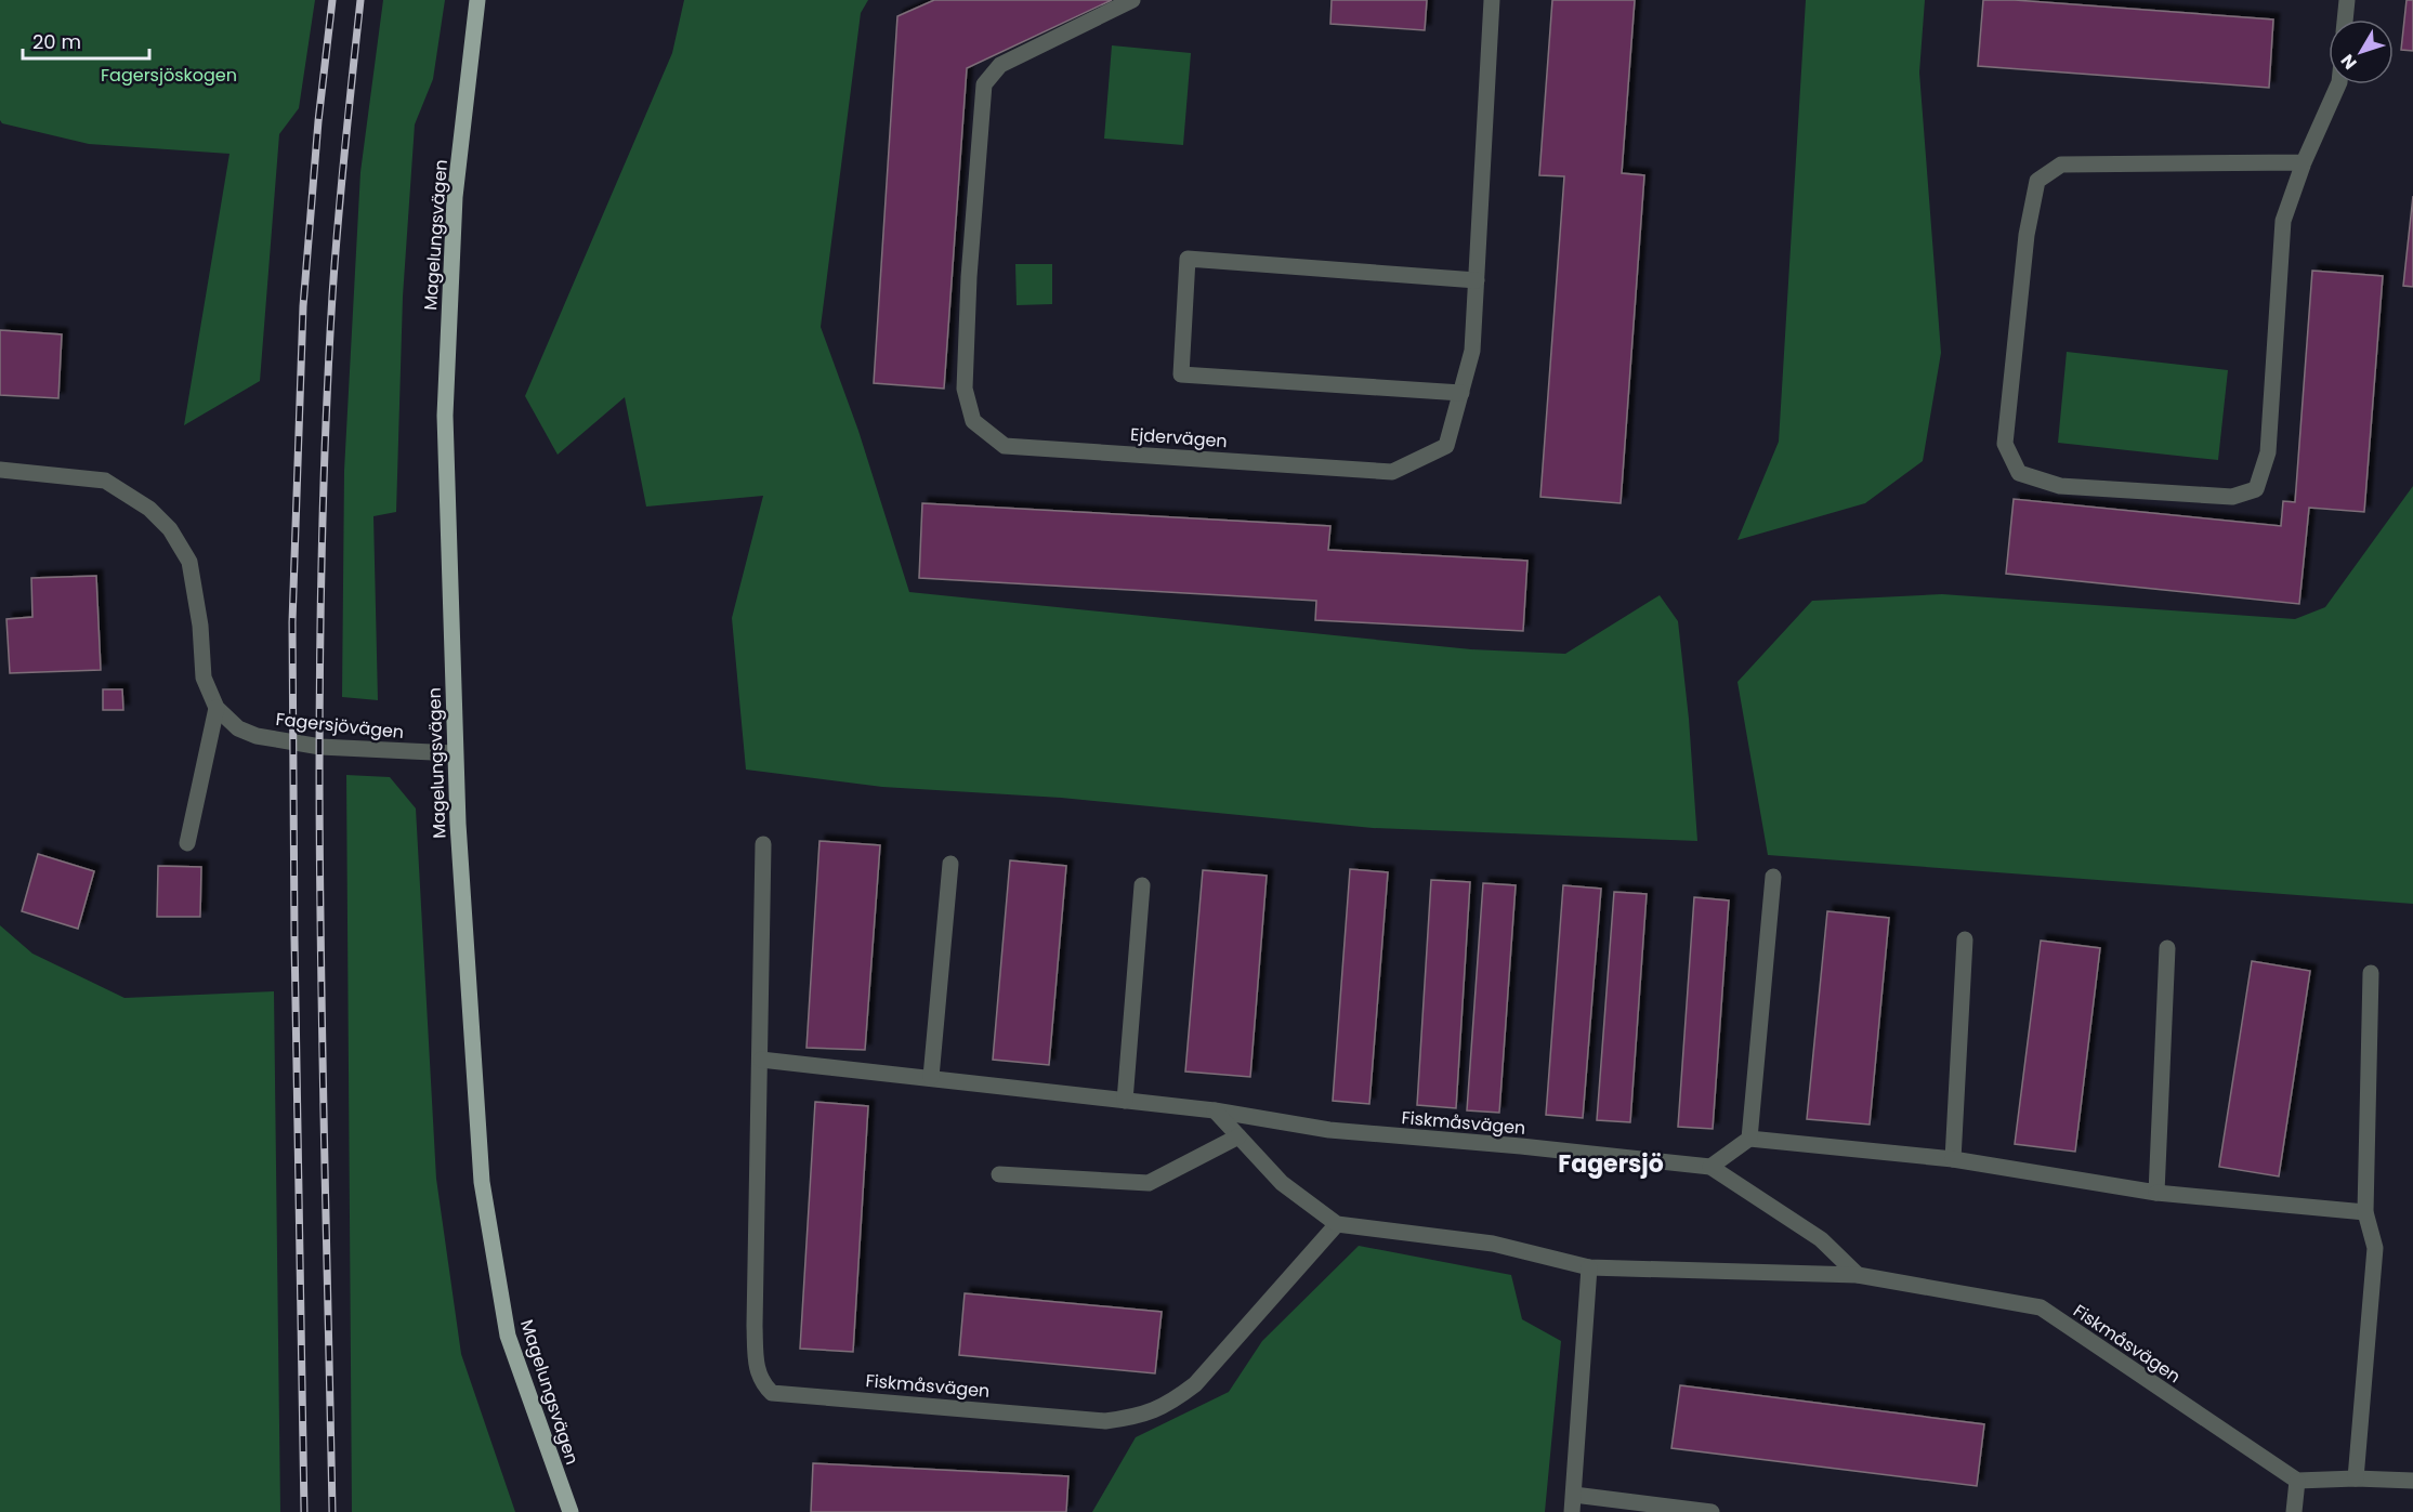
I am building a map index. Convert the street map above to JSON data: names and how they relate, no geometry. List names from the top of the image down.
{
  "streets": {
    "main road": ["Magelungsvägen"],
    "street": ["Ejdervägen", "Fagersjövägen", "Fiskmåsvägen"]
  },
  "crossings": [
    ["Magelungsvägen", "Fagersjövägen"]
  ],
  "districts": ["Fagersjö"],
  "parks": ["Fagersjöskogen"],
  "scale_bar": "20 m",
  "north": "bottom left"
}
